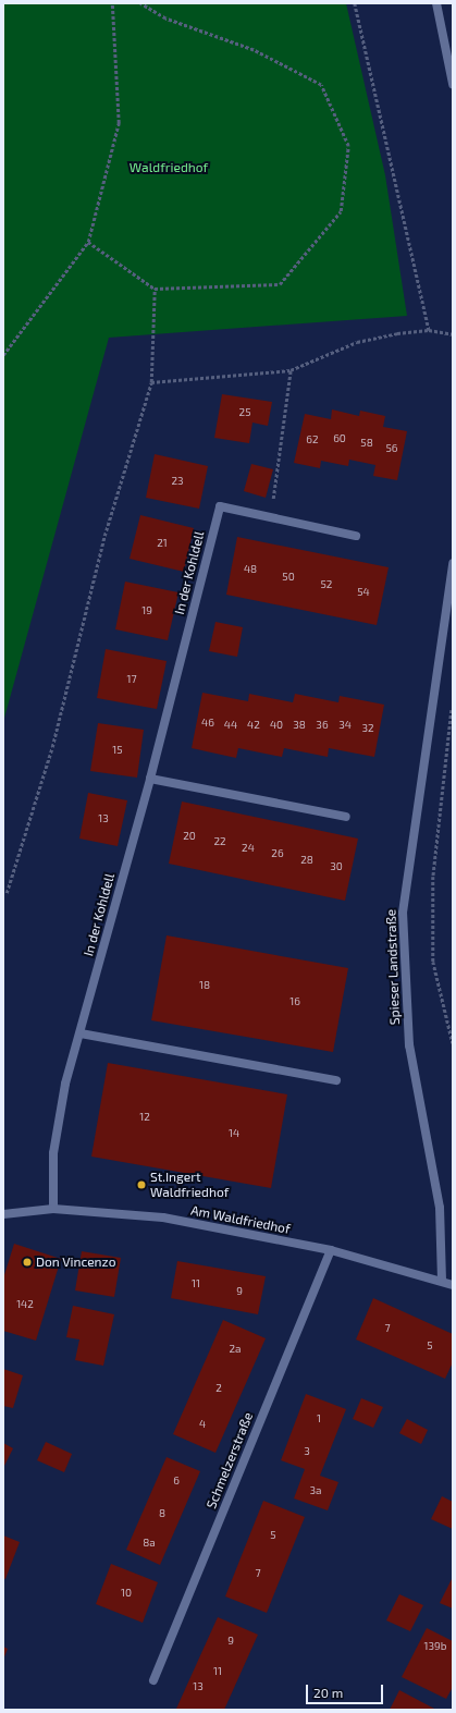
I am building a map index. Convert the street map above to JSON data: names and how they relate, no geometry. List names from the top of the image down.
{
  "streets": {
    "street": [
      "In der Kohldell",
      "Spieser Landstraße",
      "Am Waldfriedhof",
      "Schmelzerstraße"
    ]
  },
  "crossings": [
    ["In der Kohldell", "Am Waldfriedhof"],
    ["Spieser Landstraße", "Am Waldfriedhof"],
    ["Am Waldfriedhof", "Schmelzerstraße"]
  ],
  "parks": ["Waldfriedhof"],
  "places": ["St.Ingert Waldfriedhof", "Don Vincenzo"],
  "house_numbers": [
    "25",
    "60",
    "62",
    "58",
    "56",
    "23",
    "21",
    "48",
    "50",
    "52",
    "54",
    "19",
    "17",
    "46",
    "44",
    "42",
    "40",
    "38",
    "36",
    "34",
    "32",
    "15",
    "13",
    "20",
    "22",
    "24",
    "26",
    "28",
    "30",
    "18",
    "16",
    "12",
    "14",
    "11",
    "9",
    "142",
    "7",
    "5",
    "2a",
    "2",
    "1",
    "4",
    "3",
    "6",
    "3a",
    "8",
    "5",
    "8a",
    "7",
    "10",
    "9",
    "139b",
    "11",
    "13"
  ],
  "scale_bar": "20 m"
}
